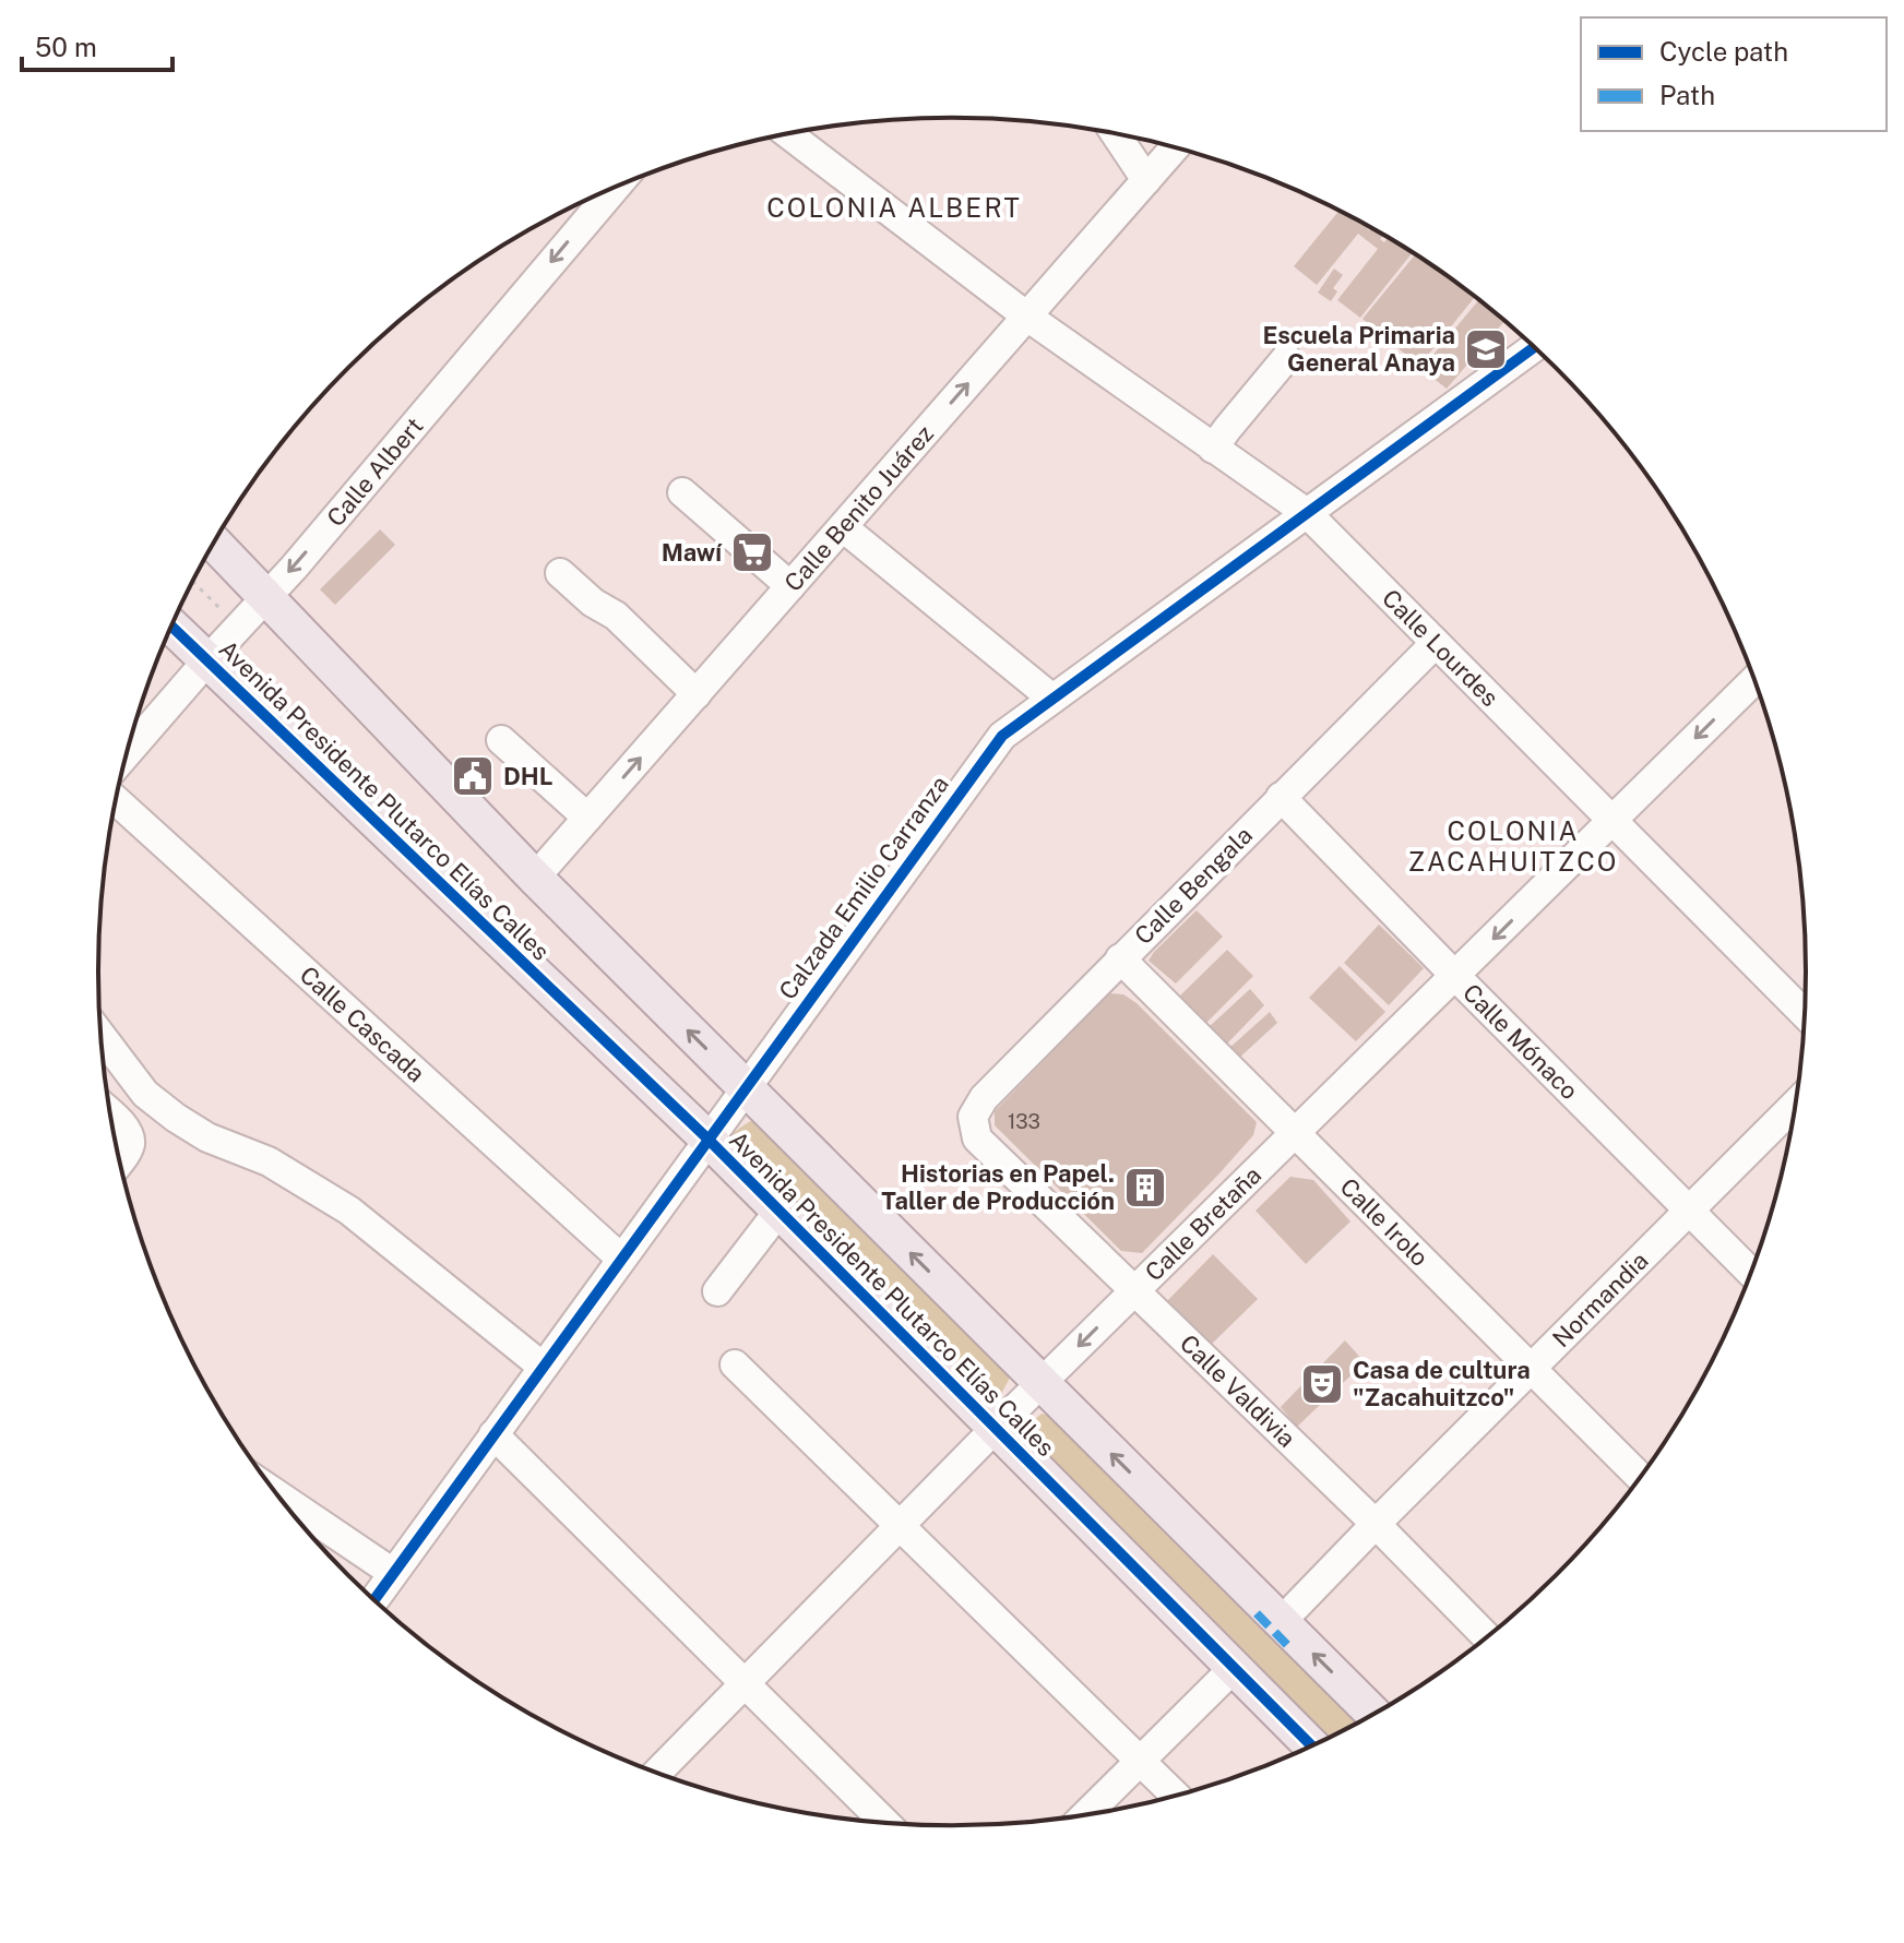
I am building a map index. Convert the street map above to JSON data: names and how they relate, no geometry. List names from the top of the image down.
{
  "streets": {
    "main road": ["Avenida Presidente Plutarco Elías Calles"],
    "street": [
      "Calle Albert",
      "Calle Benito Juárez",
      "Calle Lourdes",
      "Calle Bengala",
      "Calzada Emilio Carranza",
      "Calle Cascada",
      "Calle Mónaco",
      "Calle Bretaña",
      "Calle Irolo",
      "Normandia",
      "Calle Valdivia"
    ]
  },
  "crossings": [
    ["Calle Albert", "Avenida Presidente Plutarco Elías Calles"],
    ["Calle Benito Juárez", "Calle Lourdes"],
    ["Calle Benito Juárez", "Avenida Presidente Plutarco Elías Calles"],
    ["Calle Lourdes", "Calle Bengala"],
    ["Calle Lourdes", "Calzada Emilio Carranza"],
    ["Calle Lourdes", "Calle Bretaña"],
    ["Avenida Presidente Plutarco Elías Calles", "Calzada Emilio Carranza"],
    ["Avenida Presidente Plutarco Elías Calles", "Calle Bretaña"],
    ["Avenida Presidente Plutarco Elías Calles", "Normandia"],
    ["Calle Bengala", "Calle Mónaco"],
    ["Calle Bengala", "Calle Irolo"],
    ["Calle Bengala", "Calle Valdivia"],
    ["Calzada Emilio Carranza", "Calle Cascada"],
    ["Calle Mónaco", "Calle Bretaña"],
    ["Calle Mónaco", "Normandia"],
    ["Calle Bretaña", "Calle Irolo"],
    ["Calle Bretaña", "Calle Valdivia"],
    ["Calle Irolo", "Normandia"],
    ["Normandia", "Calle Valdivia"]
  ],
  "one_way": ["Calle Albert", "Calle Benito Juárez", "Calle Bretaña"],
  "districts": ["COLONIA ALBERT", "COLONIA ZACAHUITZCO"],
  "places": {
    "school or university": ["Escuela Primaria General Anaya"],
    "supermarket": ["Mawí"],
    "public building": ["DHL"],
    "building": ["Historias en Papel. Taller de Producción"],
    "theatre": ["Casa de cultura \"Zacahuitzco\""]
  },
  "house_numbers": ["133"],
  "legend": ["Cycle path", "Path"],
  "scale_bar": "50 m"
}
